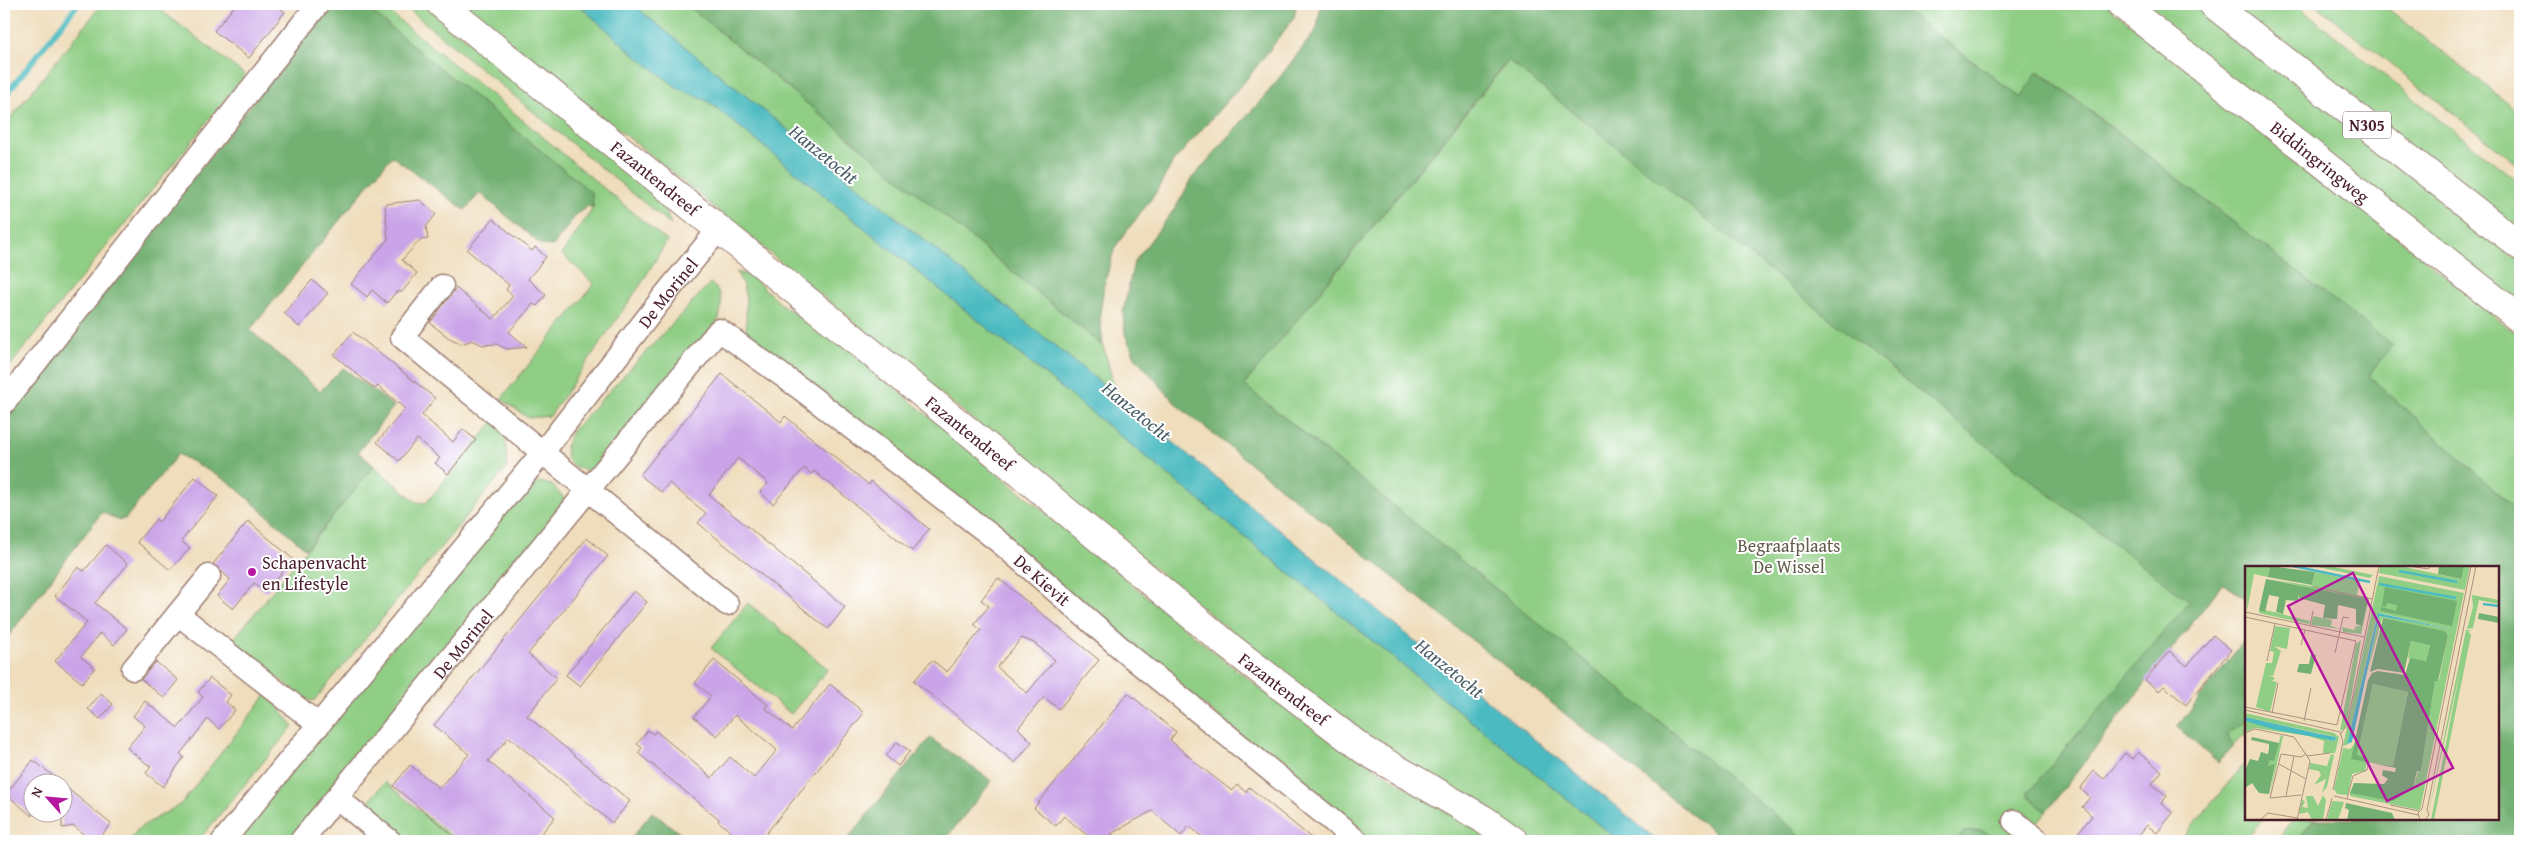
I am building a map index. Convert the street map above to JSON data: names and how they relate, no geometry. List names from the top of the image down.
{
  "streets": {
    "street": [
      "N305",
      "Biddingringweg",
      "Fazantendreef",
      "De Morinel",
      "De Kievit"
    ]
  },
  "crossings": [
    ["Fazantendreef", "De Morinel"],
    ["De Morinel", "De Kievit"]
  ],
  "water": ["Hanzetocht"],
  "parks": ["Begraafplaats De Wissel"],
  "places": ["Schapenvacht en Lifestyle"],
  "north": "top left"
}
